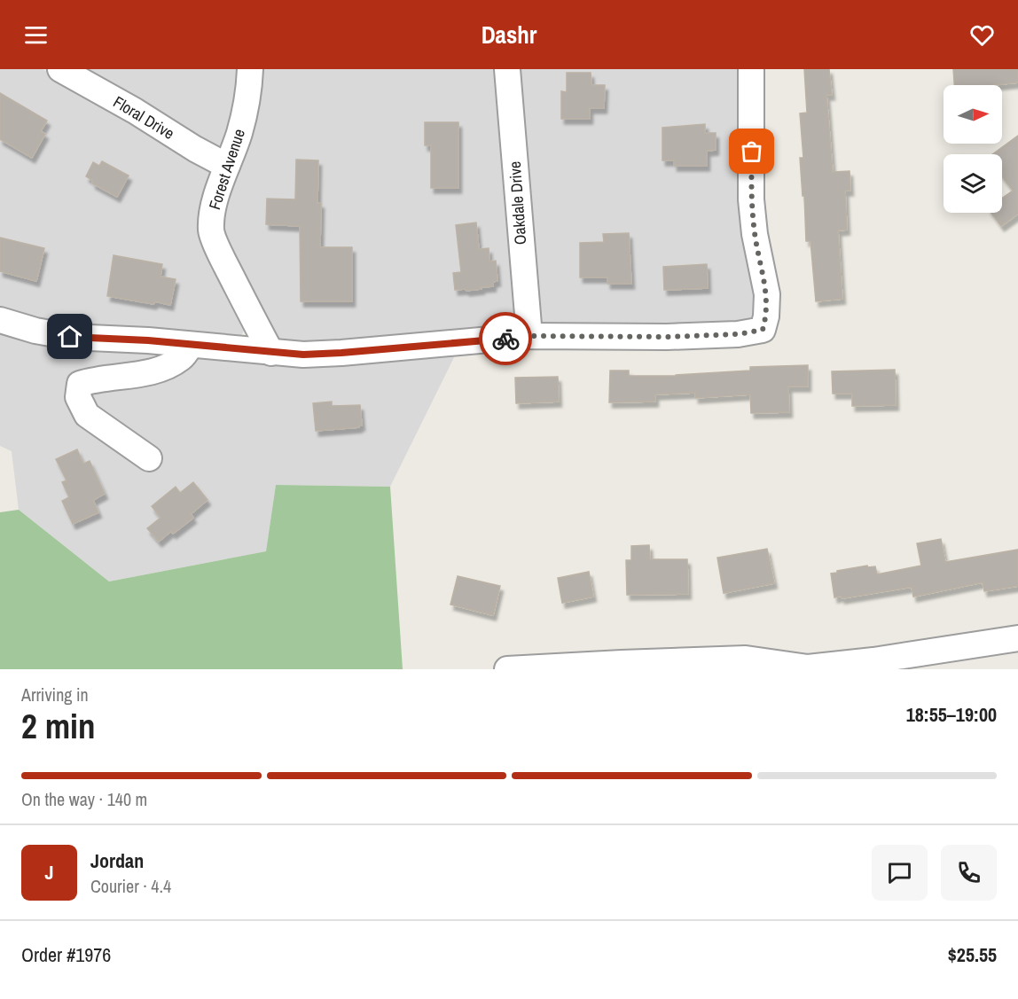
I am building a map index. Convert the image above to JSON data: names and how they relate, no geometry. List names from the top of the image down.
{
  "streets": {
    "street": ["Floral Drive", "Forest Avenue", "Oakdale Drive"]
  },
  "crossings": [
    ["Floral Drive", "Forest Avenue"]
  ],
  "north": "right",
  "page": {
    "header": "Dashr",
    "heading": ["2 min", "Arriving in", "18:55–19:00"],
    "panel": [
      "Jordan",
      "Courier · 4.4",
      "Order #1976",
      "$25.55"
    ],
    "bar": "On the way · 140 m",
    "round": "J"
  }
}
